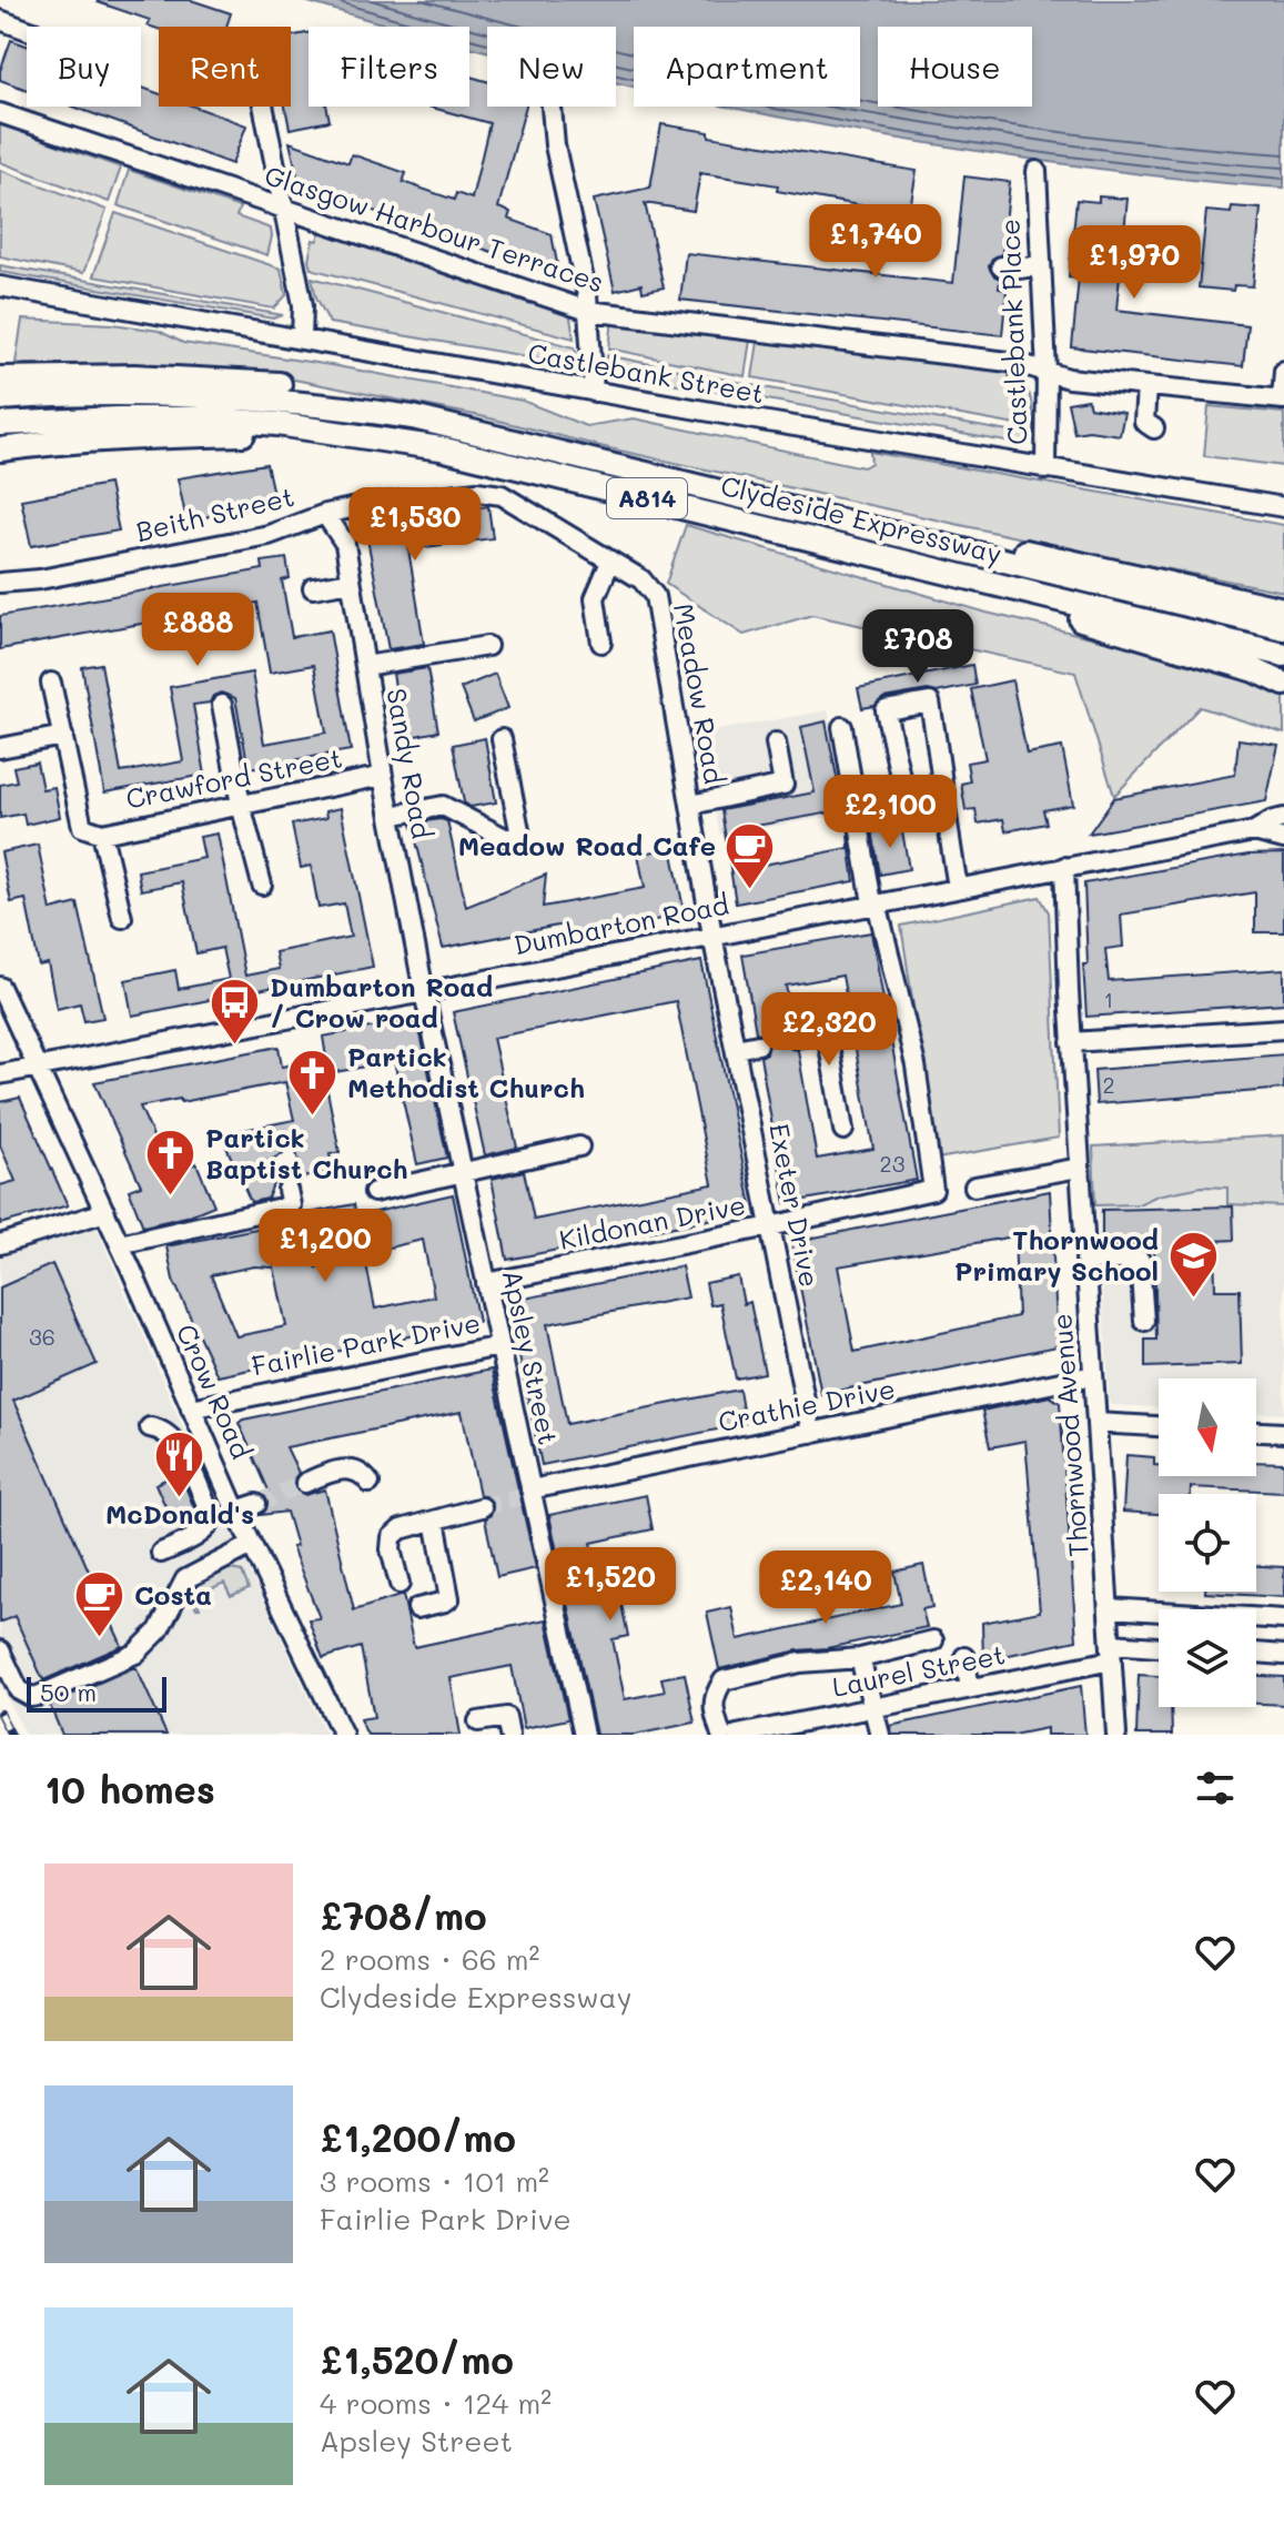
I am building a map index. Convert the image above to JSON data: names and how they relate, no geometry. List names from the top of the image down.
{
  "streets": {
    "main road": ["A814", "Clydeside Expressway"],
    "street": [
      "Glasgow Harbour Terraces",
      "Castlebank Place",
      "Castlebank Street",
      "Beith Street",
      "Meadow Road",
      "Sandy Road",
      "Crawford Street",
      "Dumbarton Road",
      "Exeter Drive",
      "Kildonan Drive",
      "Fairlie Park Drive",
      "Apsley Street",
      "Crow Road",
      "Crathie Drive",
      "Thornwood Avenue",
      "Laurel Street"
    ]
  },
  "crossings": [
    ["Glasgow Harbour Terraces", "Castlebank Place"],
    ["Castlebank Place", "Castlebank Street"],
    ["Beith Street", "Meadow Road"],
    ["Beith Street", "Sandy Road"],
    ["Meadow Road", "Dumbarton Road"],
    ["Meadow Road", "Exeter Drive"],
    ["Sandy Road", "Crawford Street"],
    ["Sandy Road", "Dumbarton Road"],
    ["Sandy Road", "Apsley Street"],
    ["Dumbarton Road", "Exeter Drive"],
    ["Dumbarton Road", "Kildonan Drive"],
    ["Dumbarton Road", "Apsley Street"],
    ["Dumbarton Road", "Crow Road"],
    ["Dumbarton Road", "Thornwood Avenue"],
    ["Exeter Drive", "Kildonan Drive"],
    ["Exeter Drive", "Crathie Drive"],
    ["Kildonan Drive", "Apsley Street"],
    ["Fairlie Park Drive", "Apsley Street"],
    ["Fairlie Park Drive", "Crow Road"],
    ["Apsley Street", "Crathie Drive"],
    ["Crathie Drive", "Thornwood Avenue"],
    ["Thornwood Avenue", "Laurel Street"]
  ],
  "places": {
    "cafe": ["Meadow Road Cafe", "Costa"],
    "bus stop": ["Dumbarton Road / Crow road"],
    "church": ["Partick Methodist Church", "Partick Baptist Church"],
    "school or university": ["Thornwood Primary School"],
    "restaurant": ["McDonald's"]
  },
  "house_numbers": [
    "1",
    "2",
    "23",
    "36"
  ],
  "scale_bar": "50 m",
  "north": "bottom",
  "page": {
    "chip": [
      "Buy",
      "Rent",
      "Filters",
      "New",
      "Apartment",
      "House"
    ],
    "price": [
      "£1,740",
      "£1,970",
      "£1,530",
      "£888",
      "£708",
      "£2,100",
      "£2,320",
      "£1,200",
      "£1,520",
      "£2,140"
    ],
    "scale": "50 m",
    "heading": "10 homes",
    "list": [
      {
        "name": "£708/mo",
        "note": "2 rooms · 66 m² · Clydeside Expressway"
      },
      {
        "name": "£1,200/mo",
        "note": "3 rooms · 101 m² · Fairlie Park Drive"
      },
      {
        "name": "£1,520/mo",
        "note": "4 rooms · 124 m² · Apsley Street"
      }
    ]
  }
}
